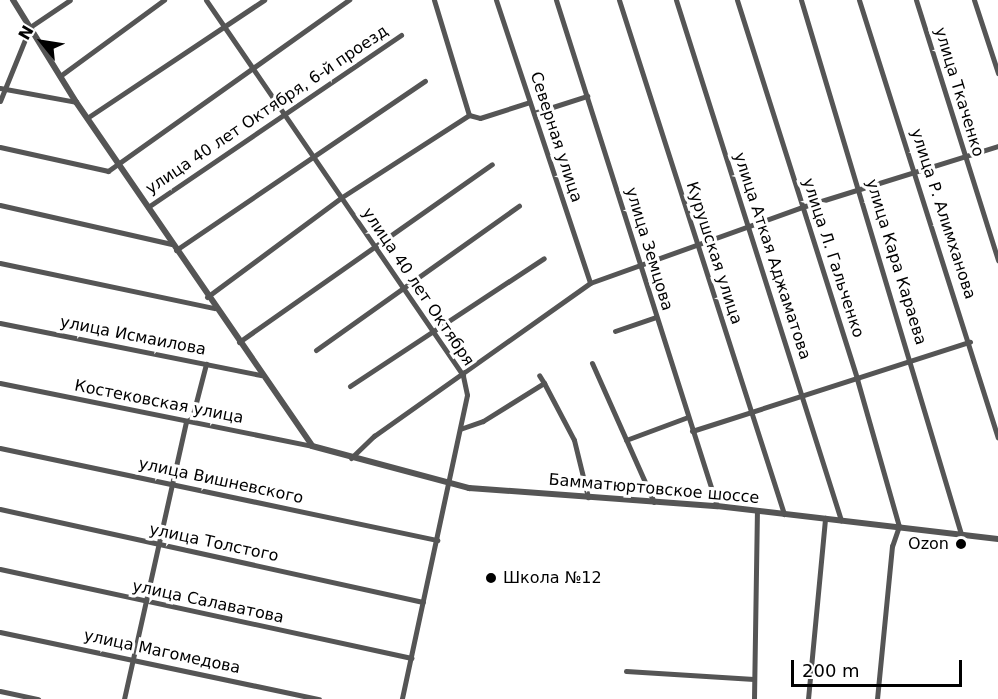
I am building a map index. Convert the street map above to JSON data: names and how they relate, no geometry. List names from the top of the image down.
{
  "streets": {
    "street": [
      "улица Ткаченко",
      "улица 40 лет Октября, 6-й проезд",
      "Северная улица",
      "улица Р. Алимханова",
      "улица Земцова",
      "Курушская улица",
      "улица Аткая Аджаматова",
      "улица Л. Гальченко",
      "улица Кара Караева",
      "улица 40 лет Октября",
      "улица Исмаилова",
      "Костековская улица",
      "улица Вишневского",
      "Бамматюртовское шоссе",
      "улица Толстого",
      "улица Салаватова",
      "улица Магомедова"
    ]
  },
  "crossings": [
    ["улица 40 лет Октября, 6-й проезд", "улица 40 лет Октября"],
    ["улица Земцова", "Бамматюртовское шоссе"],
    ["Курушская улица", "Бамматюртовское шоссе"],
    ["улица Аткая Аджаматова", "Бамматюртовское шоссе"],
    ["улица Л. Гальченко", "Бамматюртовское шоссе"],
    ["улица Кара Караева", "Бамматюртовское шоссе"],
    ["улица 40 лет Октября", "улица Вишневского"],
    ["улица 40 лет Октября", "Бамматюртовское шоссе"],
    ["улица 40 лет Октября", "улица Толстого"],
    ["улица 40 лет Октября", "улица Салаватова"],
    ["Костековская улица", "Бамматюртовское шоссе"]
  ],
  "places": ["Ozon", "Школа №12"],
  "scale_bar": "200 m",
  "north": "top left"
}
